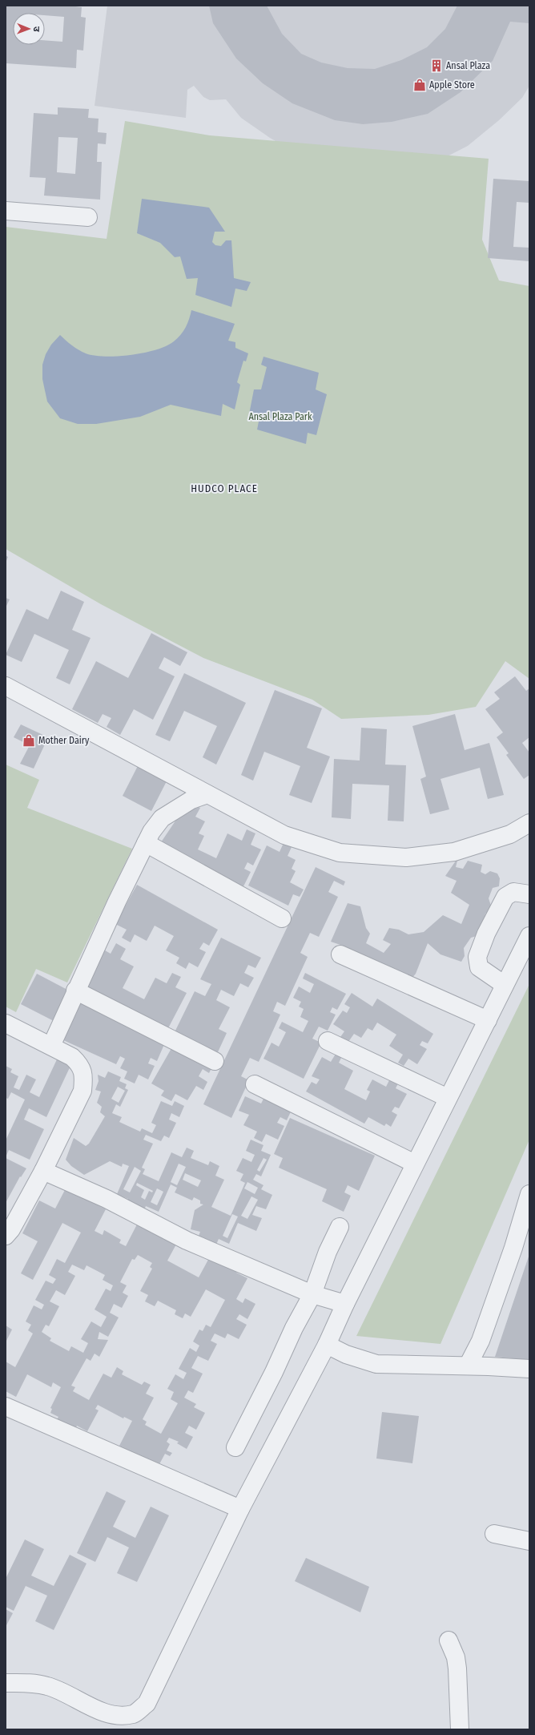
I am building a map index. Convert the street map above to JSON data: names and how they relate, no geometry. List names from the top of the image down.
{
  "districts": ["HUDCO PLACE"],
  "parks": ["Ansal Plaza Park"],
  "places": {
    "building": ["Ansal Plaza"],
    "shop": ["Apple Store", "Mother Dairy"]
  },
  "north": "right"
}
